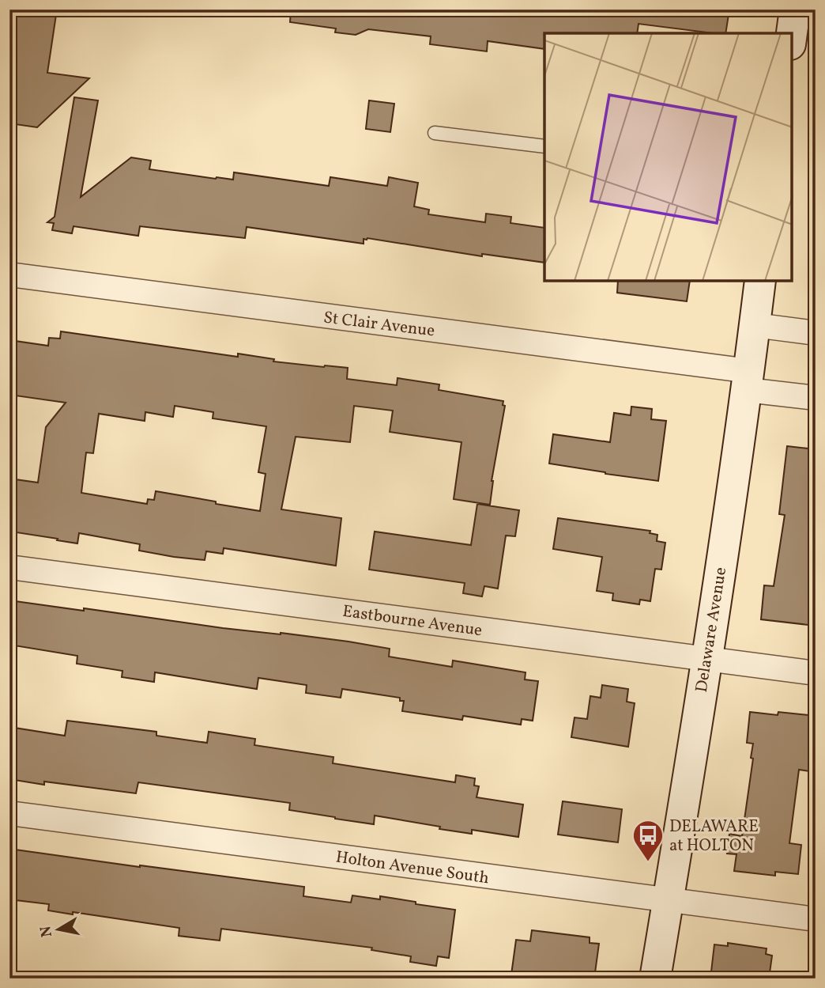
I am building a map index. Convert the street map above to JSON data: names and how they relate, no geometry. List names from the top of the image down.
{
  "streets": {
    "street": [
      "St Clair Avenue",
      "Eastbourne Avenue",
      "Delaware Avenue",
      "Holton Avenue South"
    ]
  },
  "crossings": [
    ["St Clair Avenue", "Delaware Avenue"],
    ["Eastbourne Avenue", "Delaware Avenue"],
    ["Delaware Avenue", "Holton Avenue South"]
  ],
  "places": {
    "bus stop": ["DELAWARE at HOLTON"]
  },
  "north": "left"
}
